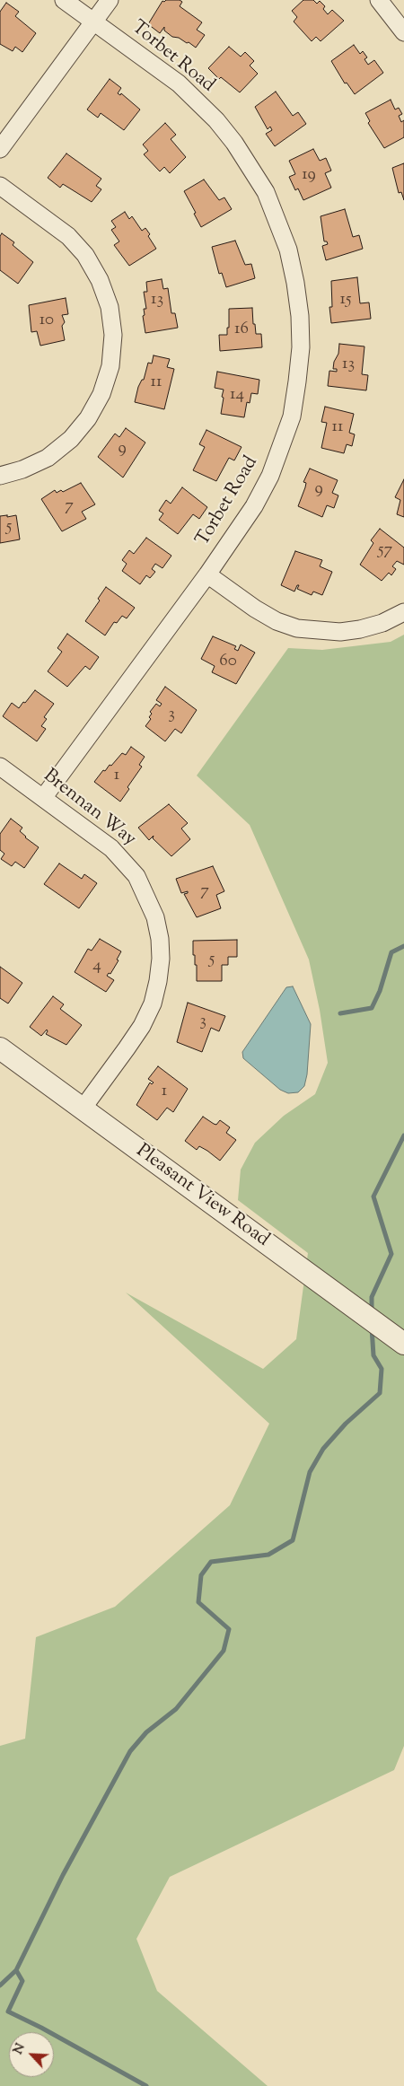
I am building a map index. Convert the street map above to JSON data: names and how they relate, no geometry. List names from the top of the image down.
{
  "streets": {
    "street": ["Torbet Road", "Brennan Way", "Pleasant View Road"]
  },
  "crossings": [
    ["Torbet Road", "Brennan Way"],
    ["Brennan Way", "Pleasant View Road"]
  ],
  "house_numbers": [
    "19",
    "13",
    "15",
    "10",
    "16",
    "13",
    "11",
    "14",
    "11",
    "9",
    "9",
    "7",
    "5",
    "57",
    "60",
    "3",
    "1",
    "7",
    "5",
    "4",
    "3",
    "1"
  ],
  "north": "top left"
}
